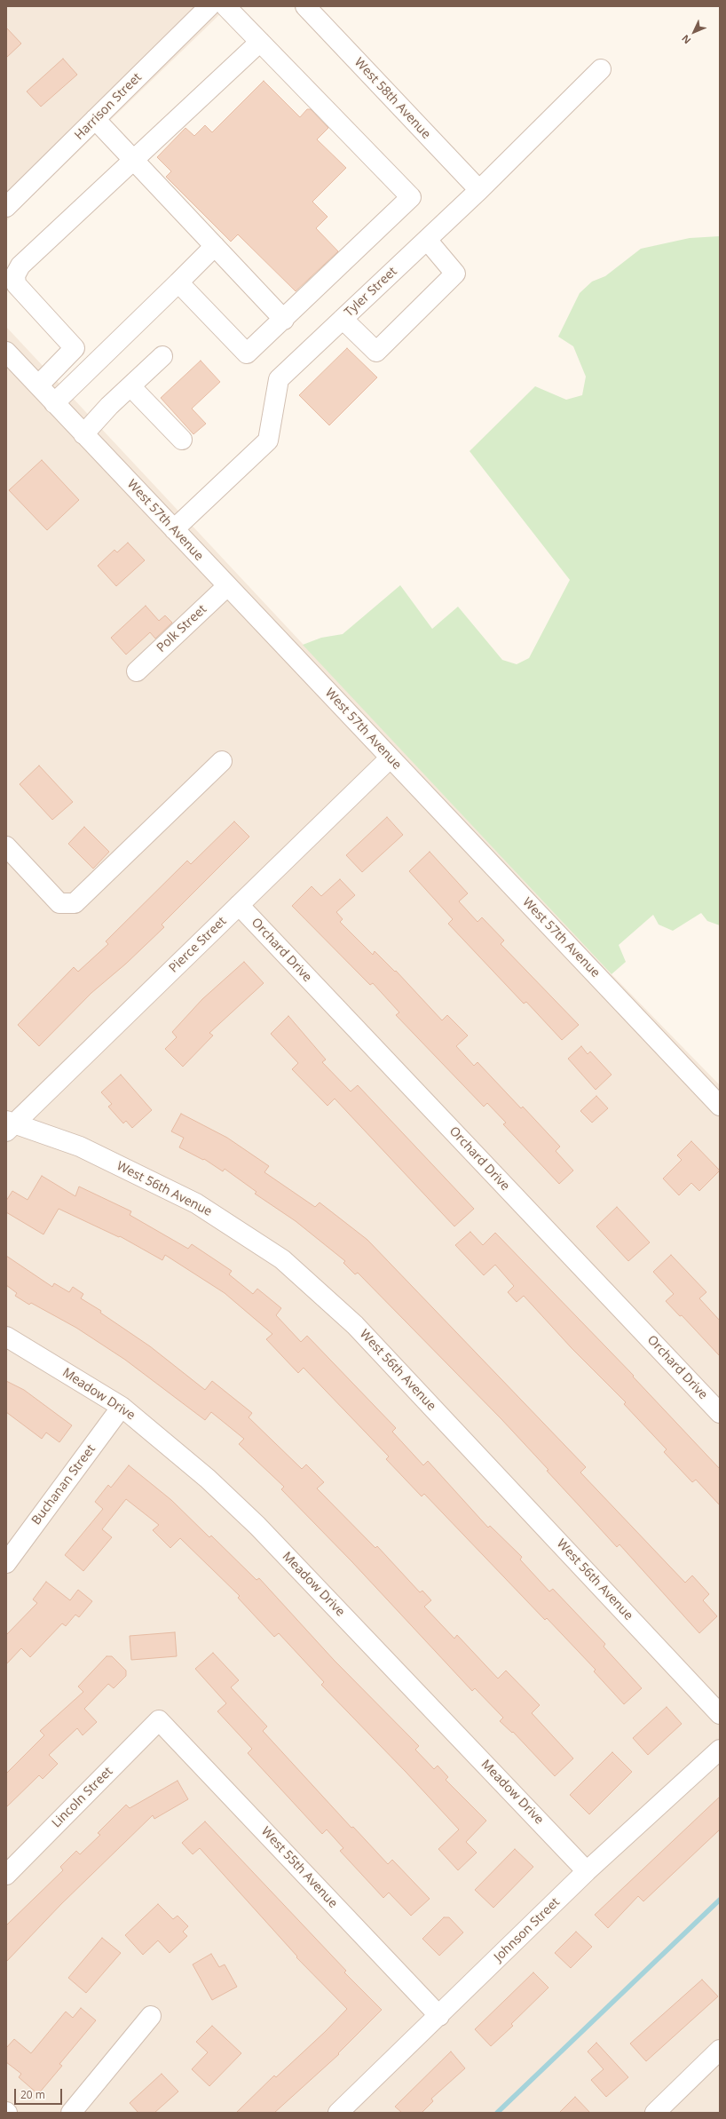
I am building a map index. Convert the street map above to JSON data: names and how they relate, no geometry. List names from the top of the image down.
{
  "streets": {
    "street": [
      "West 58th Avenue",
      "Harrison Street",
      "Tyler Street",
      "West 57th Avenue",
      "Polk Street",
      "Pierce Street",
      "Orchard Drive",
      "West 56th Avenue",
      "Meadow Drive",
      "Buchanan Street",
      "Lincoln Street",
      "West 55th Avenue",
      "Johnson Street"
    ]
  },
  "crossings": [
    ["West 58th Avenue", "Tyler Street"],
    ["Tyler Street", "West 57th Avenue"],
    ["West 57th Avenue", "Polk Street"],
    ["West 57th Avenue", "Pierce Street"],
    ["Pierce Street", "Orchard Drive"],
    ["Pierce Street", "West 56th Avenue"],
    ["Meadow Drive", "Buchanan Street"],
    ["Meadow Drive", "Johnson Street"],
    ["Lincoln Street", "West 55th Avenue"],
    ["West 55th Avenue", "Johnson Street"]
  ],
  "scale_bar": "20 m",
  "north": "bottom left"
}
